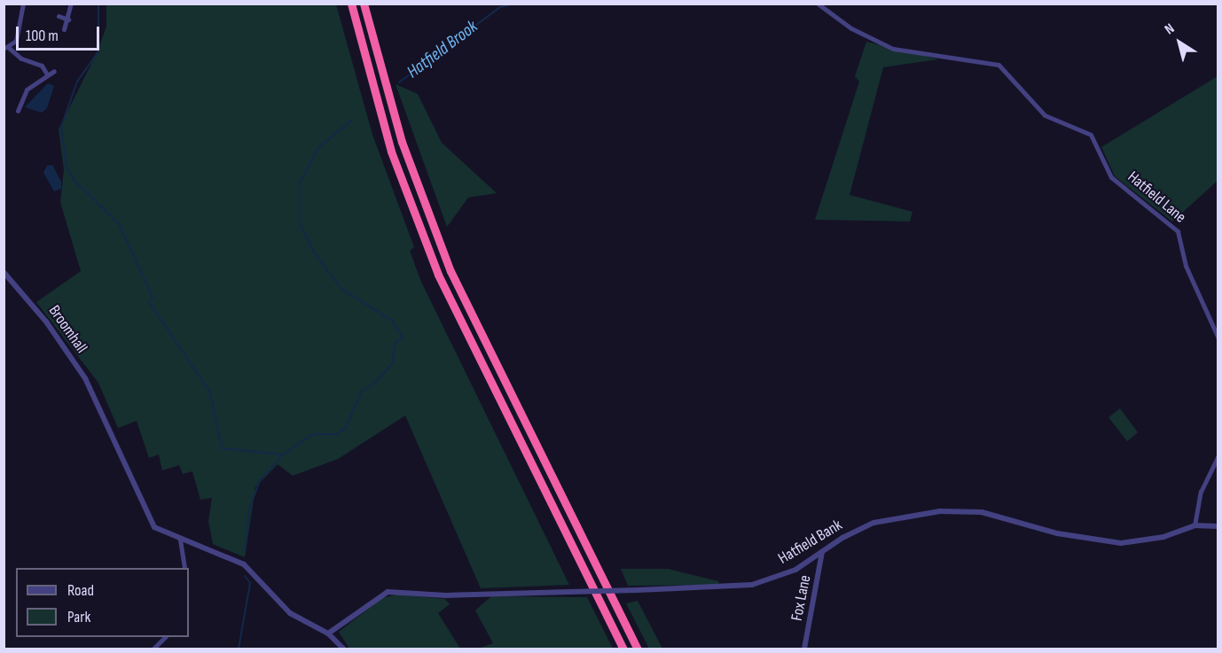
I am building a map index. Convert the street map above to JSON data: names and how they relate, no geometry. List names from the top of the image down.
{
  "streets": {
    "street": [
      "Hatfield Lane",
      "Broomhall",
      "Hatfield Bank",
      "Fox Lane"
    ]
  },
  "crossings": [
    ["Broomhall", "Hatfield Bank"],
    ["Hatfield Bank", "Fox Lane"]
  ],
  "water": ["Hatfield Brook"],
  "legend": ["Road", "Park"],
  "scale_bar": "100 m",
  "north": "top left"
}
